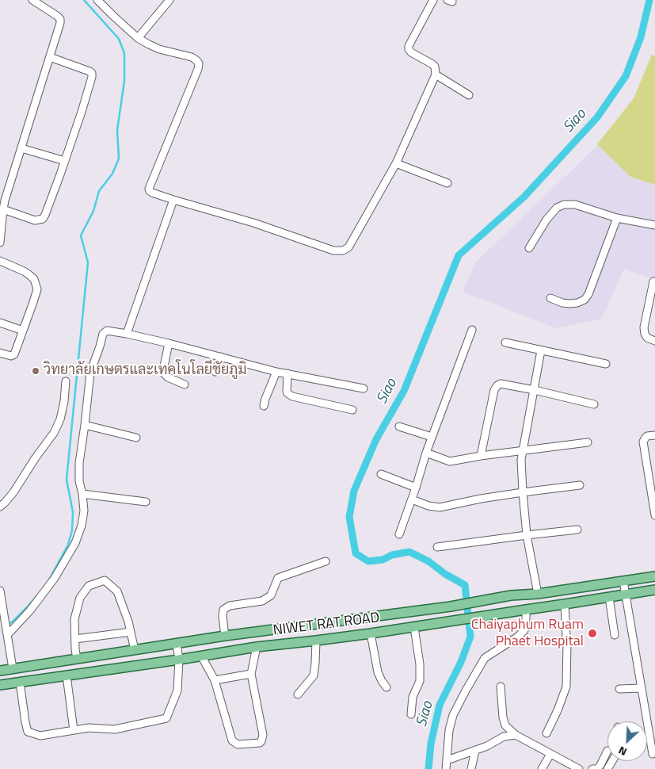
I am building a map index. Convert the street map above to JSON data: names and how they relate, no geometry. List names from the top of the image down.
{
  "streets": {
    "main road": ["NIWET RAT ROAD"]
  },
  "water": ["Siao"],
  "places": ["วิทยาลัยเกษตรและเทคโนโลยีชัยภูมิ", "Chaiyaphum Ruam Phaet Hospital"],
  "north": "bottom left"
}
